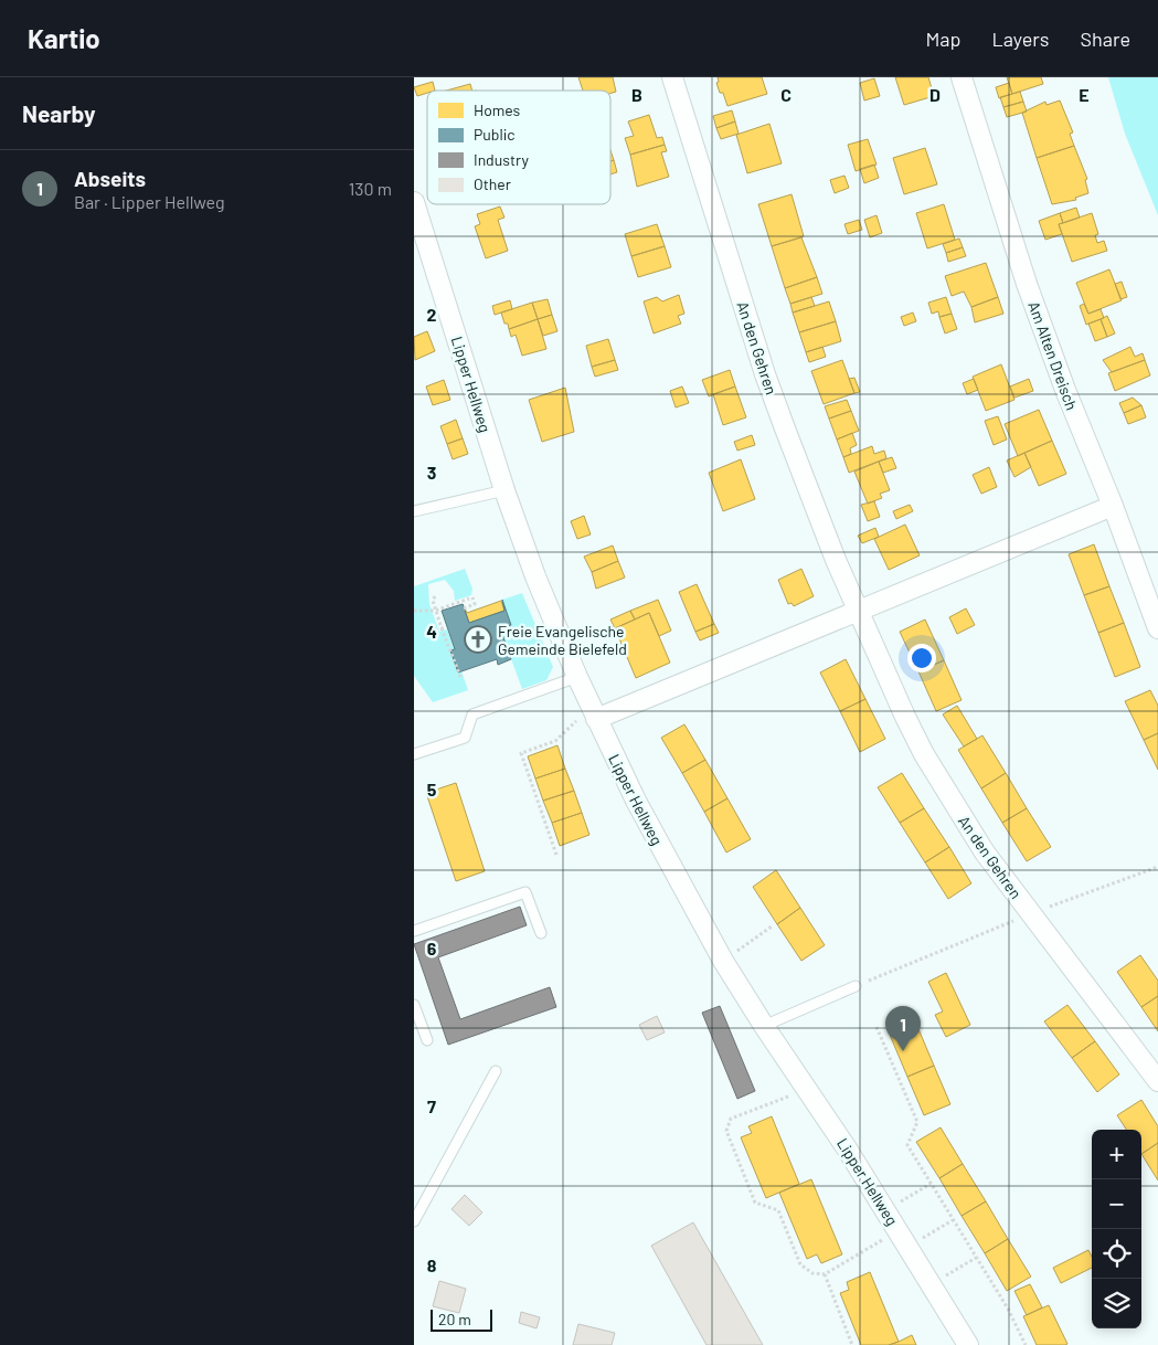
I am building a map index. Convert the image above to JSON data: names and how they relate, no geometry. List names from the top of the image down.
{
  "streets": {
    "street": ["An den Gehren", "Am Alten Dreisch", "Lipper Hellweg"]
  },
  "places": {
    "church": ["Freie Evangelische Gemeinde Bielefeld"]
  },
  "legend": [
    "Homes",
    "Public",
    "Industry",
    "Other"
  ],
  "scale_bar": "20 m",
  "page": {
    "header": "Kartio",
    "nav": ["Map", "Layers", "Share"],
    "heading": "Nearby",
    "list": [
      {
        "mark": "1",
        "name": "Abseits",
        "note": "Bar · Lipper Hellweg",
        "value": "130 m"
      }
    ],
    "pins": "1",
    "map_buttons": ["+", "−"],
    "scale": "20 m"
  },
  "grid": {
    "columns": [
      "B",
      "C",
      "D",
      "E"
    ],
    "rows": [
      "2",
      "3",
      "4",
      "5",
      "6",
      "7",
      "8"
    ]
  }
}
